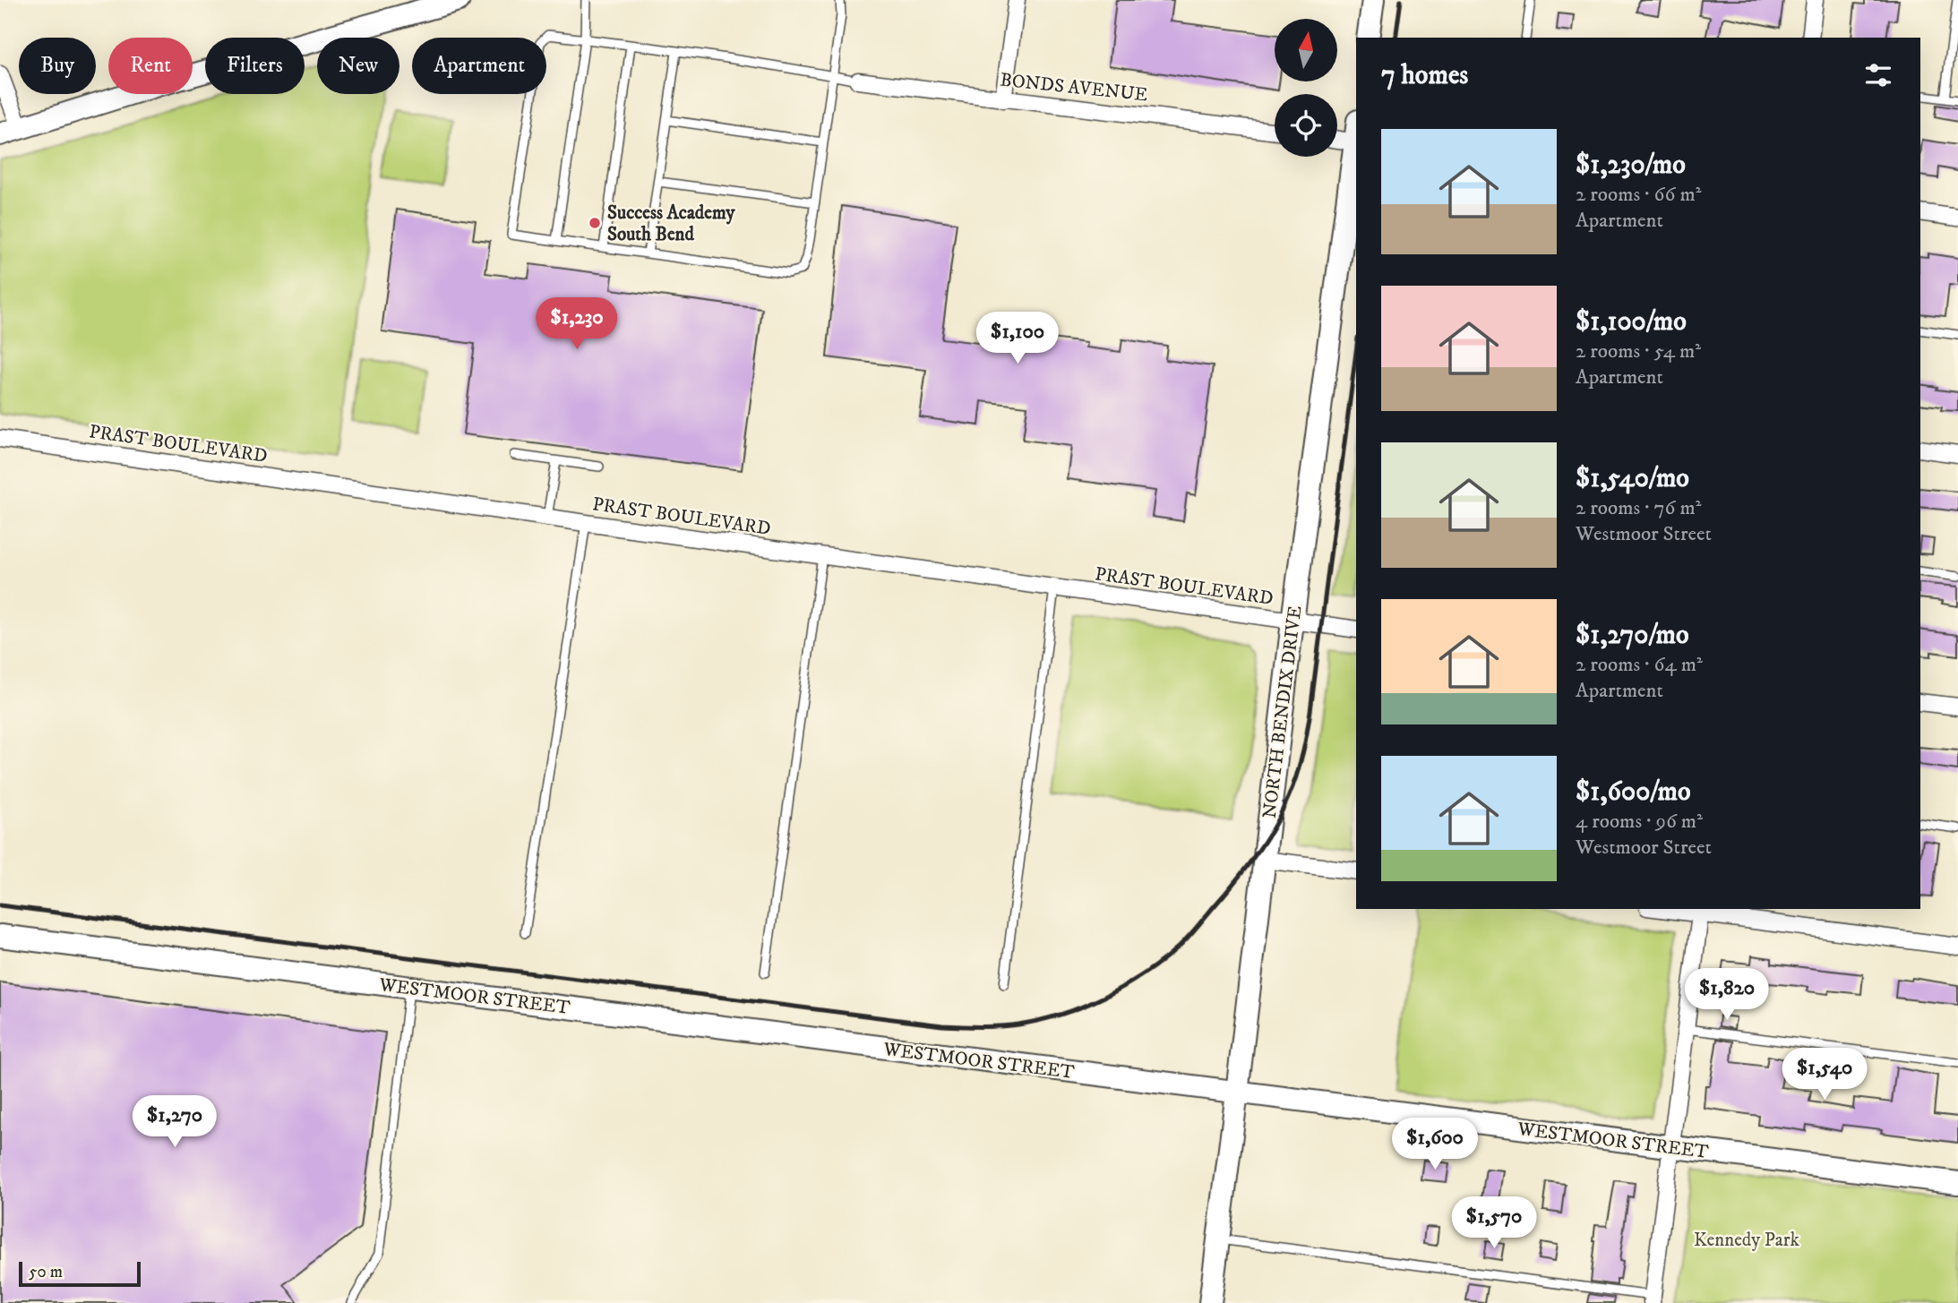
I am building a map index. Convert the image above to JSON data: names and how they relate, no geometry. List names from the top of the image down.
{
  "streets": {
    "street": [
      "BONDS AVENUE",
      "PRAST BOULEVARD",
      "NORTH BENDIX DRIVE",
      "WESTMOOR STREET"
    ]
  },
  "crossings": [
    ["PRAST BOULEVARD", "NORTH BENDIX DRIVE"],
    ["NORTH BENDIX DRIVE", "WESTMOOR STREET"]
  ],
  "parks": ["Kennedy Park"],
  "places": ["Success Academy South Bend"],
  "scale_bar": "50 m",
  "north": "top",
  "page": {
    "chip": [
      "Buy",
      "Rent",
      "Filters",
      "New",
      "Apartment"
    ],
    "heading": "7 homes",
    "list": [
      {
        "name": "$1,230/mo",
        "note": "2 rooms · 66 m² · Apartment"
      },
      {
        "name": "$1,100/mo",
        "note": "2 rooms · 54 m² · Apartment"
      },
      {
        "name": "$1,540/mo",
        "note": "2 rooms · 76 m² · Westmoor Street"
      },
      {
        "name": "$1,270/mo",
        "note": "2 rooms · 64 m² · Apartment"
      },
      {
        "name": "$1,600/mo",
        "note": "4 rooms · 96 m² · Westmoor Street"
      }
    ],
    "price": [
      "$1,230",
      "$1,100",
      "$1,820",
      "$1,540",
      "$1,270",
      "$1,600",
      "$1,570"
    ],
    "scale": "50 m"
  }
}
